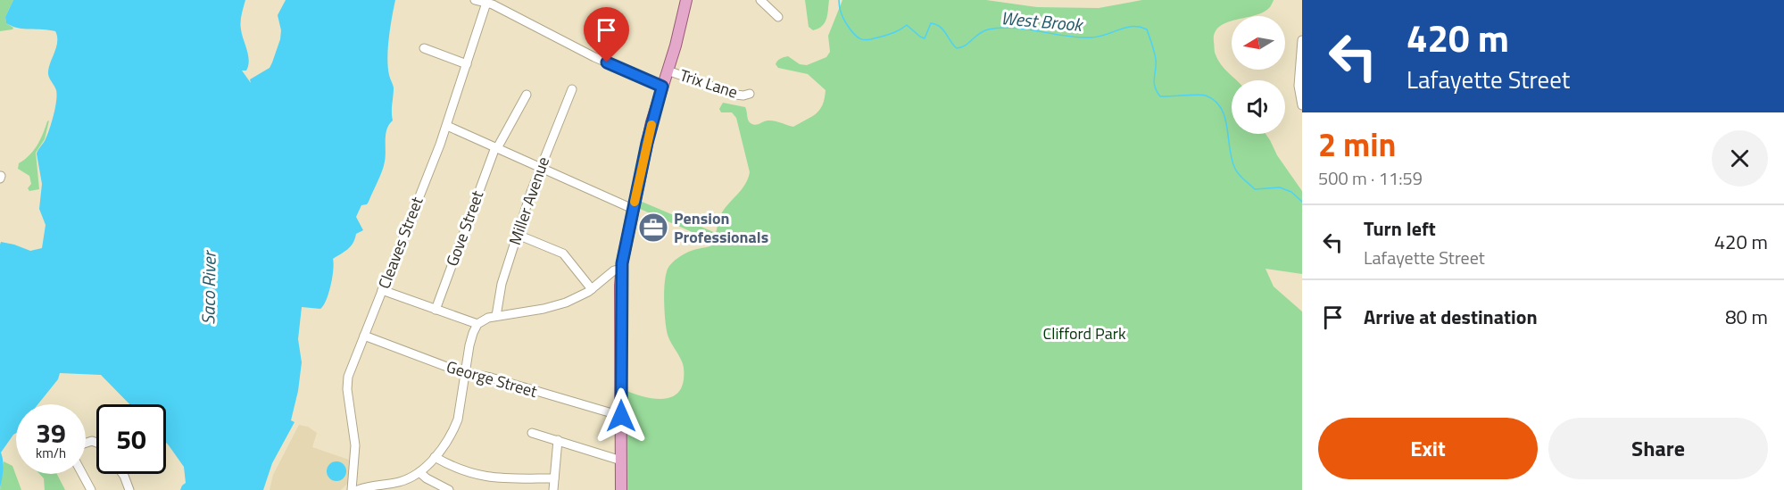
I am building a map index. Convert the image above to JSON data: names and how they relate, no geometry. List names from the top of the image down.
{
  "streets": {
    "street": [
      "Trix Lane",
      "Miller Avenue",
      "Gove Street",
      "Cleaves Street",
      "George Street"
    ]
  },
  "crossings": [
    ["Cleaves Street", "George Street"]
  ],
  "water": ["West Brook", "Saco River"],
  "parks": ["Clifford Park"],
  "places": {
    "office": ["Pension Professionals"]
  },
  "north": "left",
  "page": {
    "turn": ["420 m", "Lafayette Street"],
    "heading": ["2 min", "500 m · 11:59"],
    "list": [
      {
        "name": "Turn left",
        "note": "Lafayette Street",
        "value": "420 m"
      },
      {
        "name": "Arrive at destination",
        "value": "80 m"
      }
    ],
    "speed": "39 km/h",
    "limit": "50",
    "buttons": ["Exit", "Share"]
  }
}
